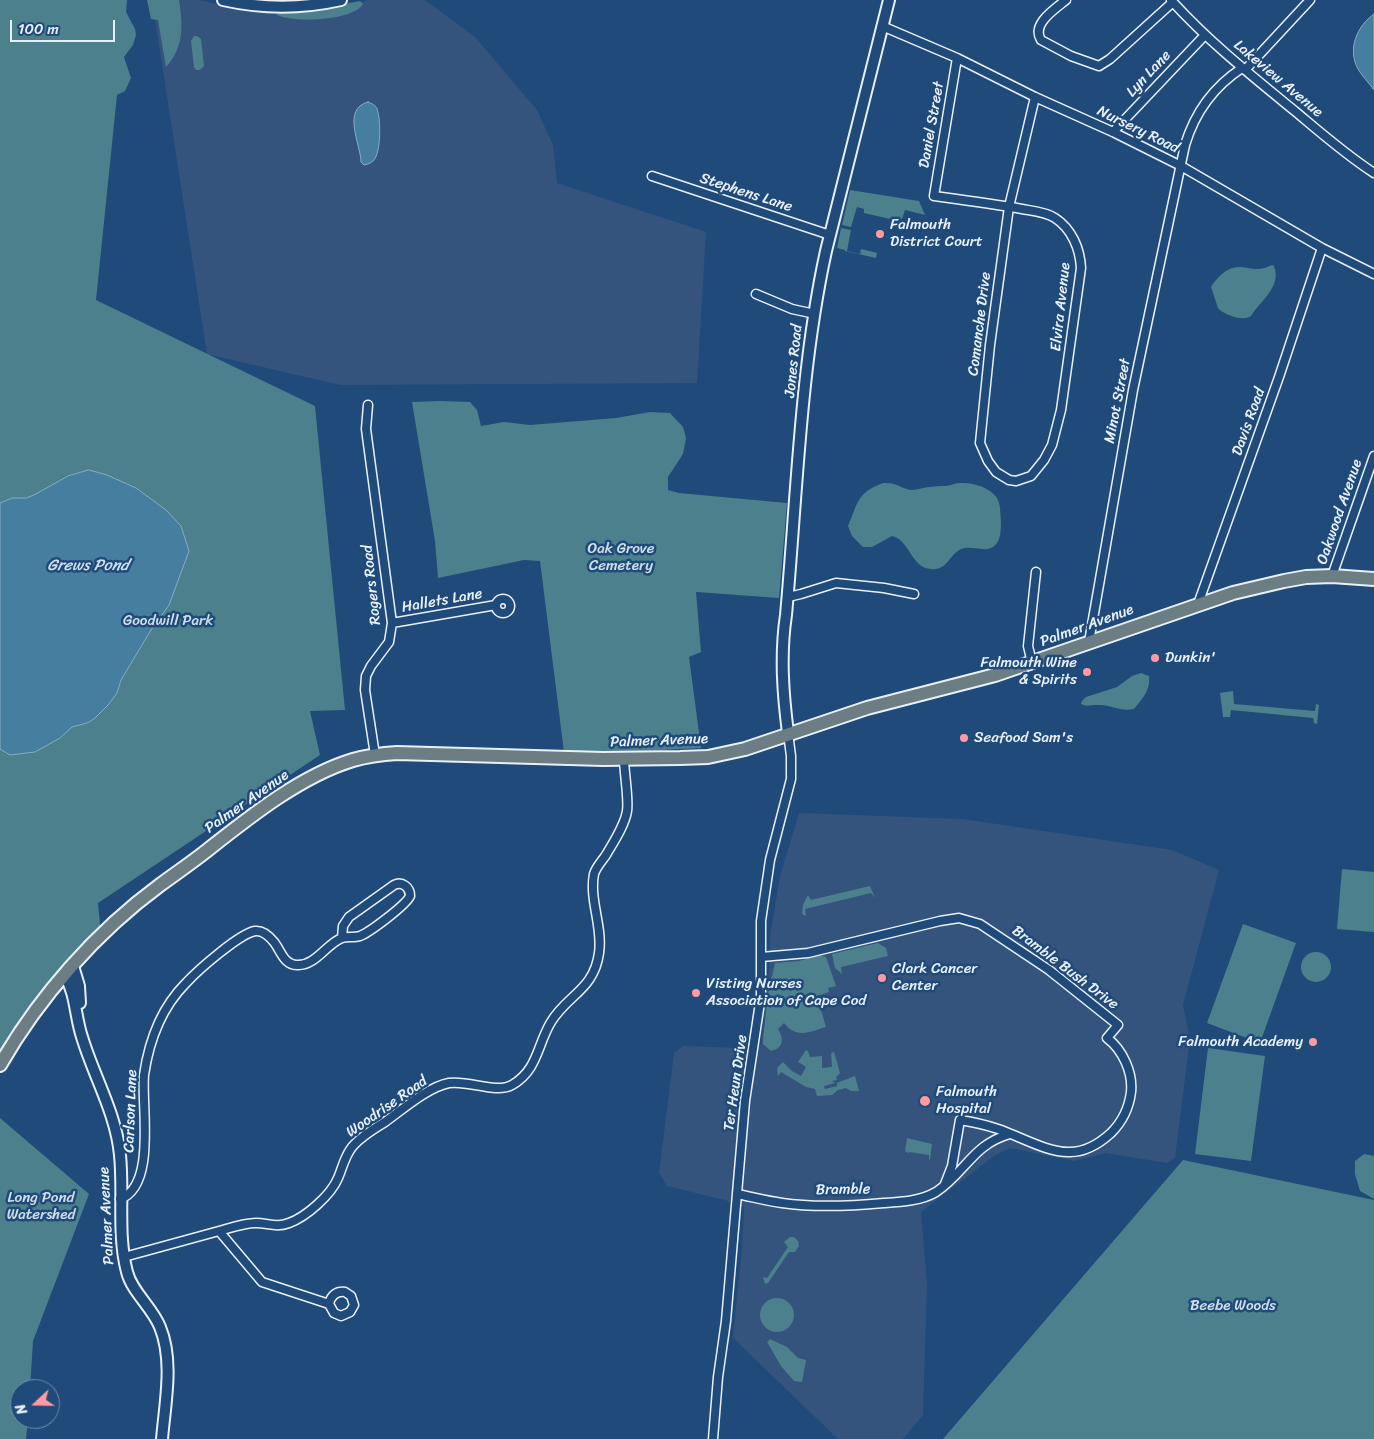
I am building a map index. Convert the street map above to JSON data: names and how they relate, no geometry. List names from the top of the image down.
{
  "streets": {
    "highway": ["Palmer Avenue"],
    "main road": ["Jones Road"],
    "street": [
      "Lyn Lane",
      "Lakeview Avenue",
      "Daniel Street",
      "Nursery Road",
      "Stephens Lane",
      "Elvira Avenue",
      "Comanche Drive",
      "Minot Street",
      "Davis Road",
      "Oakwood Avenue",
      "Rogers Road",
      "Hallets Lane",
      "Bramble Bush Drive",
      "Ter Heun Drive",
      "Woodrise Road",
      "Carlson Lane",
      "Bramble"
    ]
  },
  "crossings": [
    ["Lyn Lane", "Lakeview Avenue"],
    ["Lyn Lane", "Nursery Road"],
    ["Lakeview Avenue", "Minot Street"],
    ["Daniel Street", "Nursery Road"],
    ["Daniel Street", "Elvira Avenue"],
    ["Nursery Road", "Comanche Drive"],
    ["Nursery Road", "Jones Road"],
    ["Nursery Road", "Minot Street"],
    ["Nursery Road", "Davis Road"],
    ["Stephens Lane", "Jones Road"],
    ["Elvira Avenue", "Comanche Drive"],
    ["Jones Road", "Palmer Avenue"],
    ["Jones Road", "Ter Heun Drive"],
    ["Minot Street", "Palmer Avenue"],
    ["Davis Road", "Palmer Avenue"],
    ["Oakwood Avenue", "Palmer Avenue"],
    ["Rogers Road", "Hallets Lane"],
    ["Rogers Road", "Palmer Avenue"],
    ["Palmer Avenue", "Ter Heun Drive"],
    ["Palmer Avenue", "Woodrise Road"],
    ["Palmer Avenue", "Carlson Lane"],
    ["Bramble Bush Drive", "Ter Heun Drive"],
    ["Bramble Bush Drive", "Bramble"],
    ["Ter Heun Drive", "Bramble"]
  ],
  "water": ["Grews Pond"],
  "parks": [
    "Oak Grove Cemetery",
    "Goodwill Park",
    "Long Pond Watershed",
    "Beebe Woods"
  ],
  "places": [
    "Falmouth District Court",
    "Dunkin'",
    "Falmouth Wine & Spirits",
    "Seafood Sam's",
    "Clark Cancer Center",
    "Visting Nurses Association of Cape Cod",
    "Falmouth Academy",
    "Falmouth Hospital"
  ],
  "scale_bar": "100 m",
  "north": "left"
}
